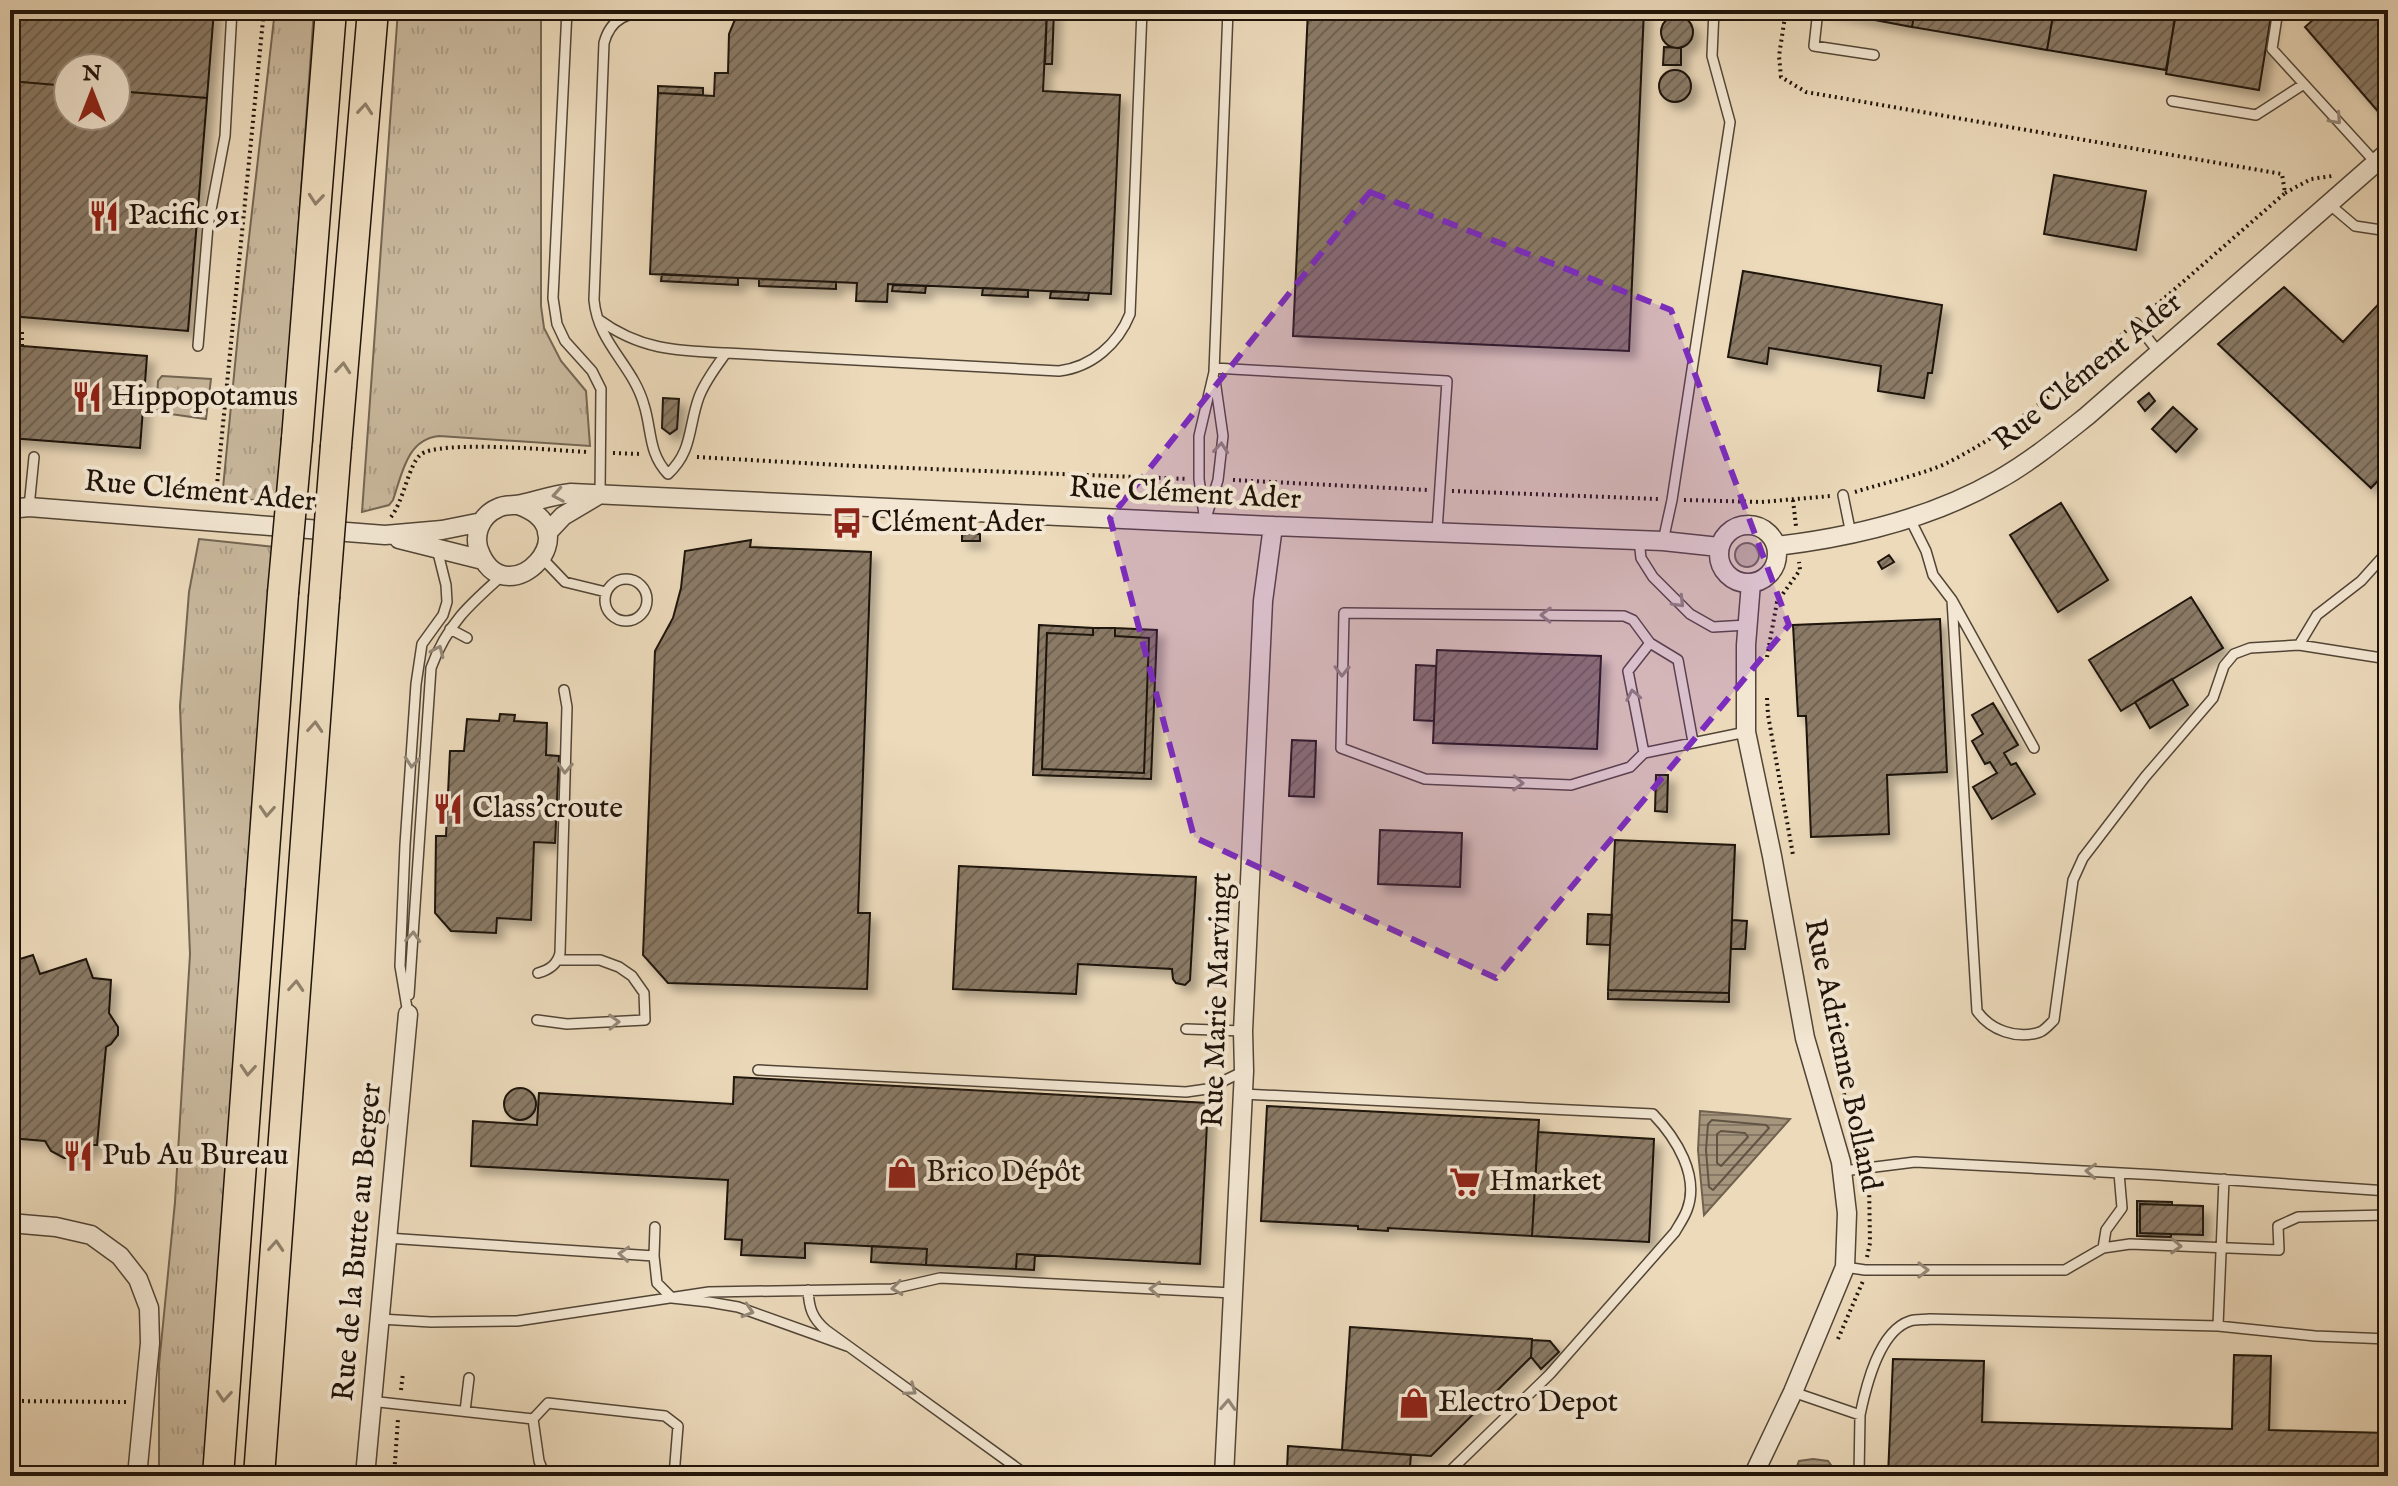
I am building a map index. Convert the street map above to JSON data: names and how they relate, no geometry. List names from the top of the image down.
{
  "streets": {
    "street": [
      "Rue Clément Ader",
      "Rue Marie Marvingt",
      "Rue Adrienne Bolland",
      "Rue de la Butte au Berger"
    ]
  },
  "crossings": [
    ["Rue Clément Ader", "Rue Marie Marvingt"],
    ["Rue Clément Ader", "Rue Adrienne Bolland"]
  ],
  "places": {
    "restaurant": [
      "Pacific 91",
      "Hippopotamus",
      "Class'croute",
      "Pub Au Bureau"
    ],
    "bus stop": ["Clément Ader"],
    "shop": ["Brico Dépôt", "Electro Depot"],
    "supermarket": ["Hmarket"]
  },
  "north": "top"
}
